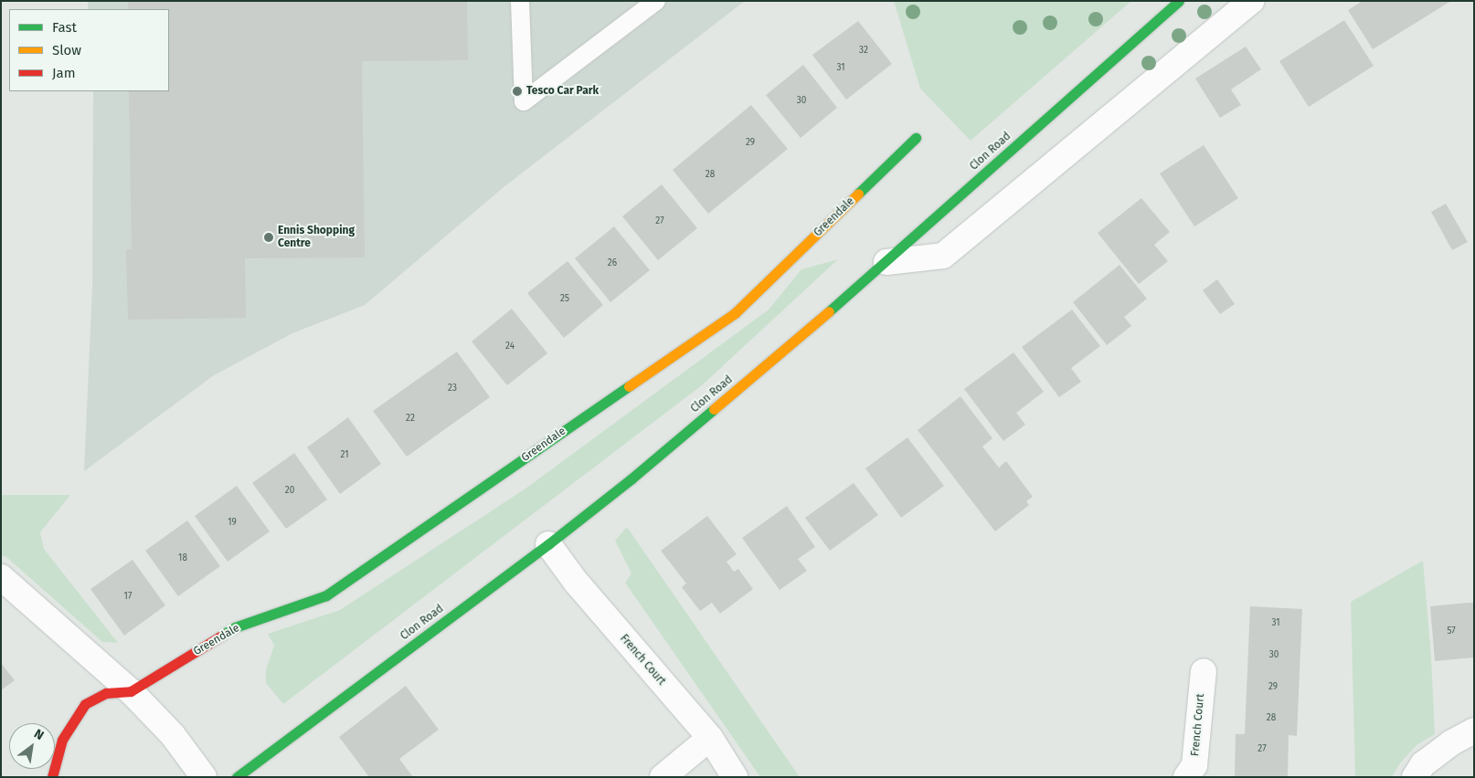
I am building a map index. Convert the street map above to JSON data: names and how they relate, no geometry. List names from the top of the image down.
{
  "streets": {
    "main road": ["Clon Road", "Greendale"],
    "street": ["French Court"]
  },
  "crossings": [
    ["Clon Road", "French Court"]
  ],
  "places": ["Tesco Car Park", "Ennis Shopping Centre"],
  "house_numbers": [
    "32",
    "31",
    "30",
    "29",
    "28",
    "27",
    "26",
    "25",
    "24",
    "23",
    "22",
    "21",
    "20",
    "19",
    "18",
    "17",
    "31",
    "57",
    "30",
    "29",
    "28",
    "27"
  ],
  "legend": ["Fast", "Slow", "Jam"],
  "north": "top right"
}
